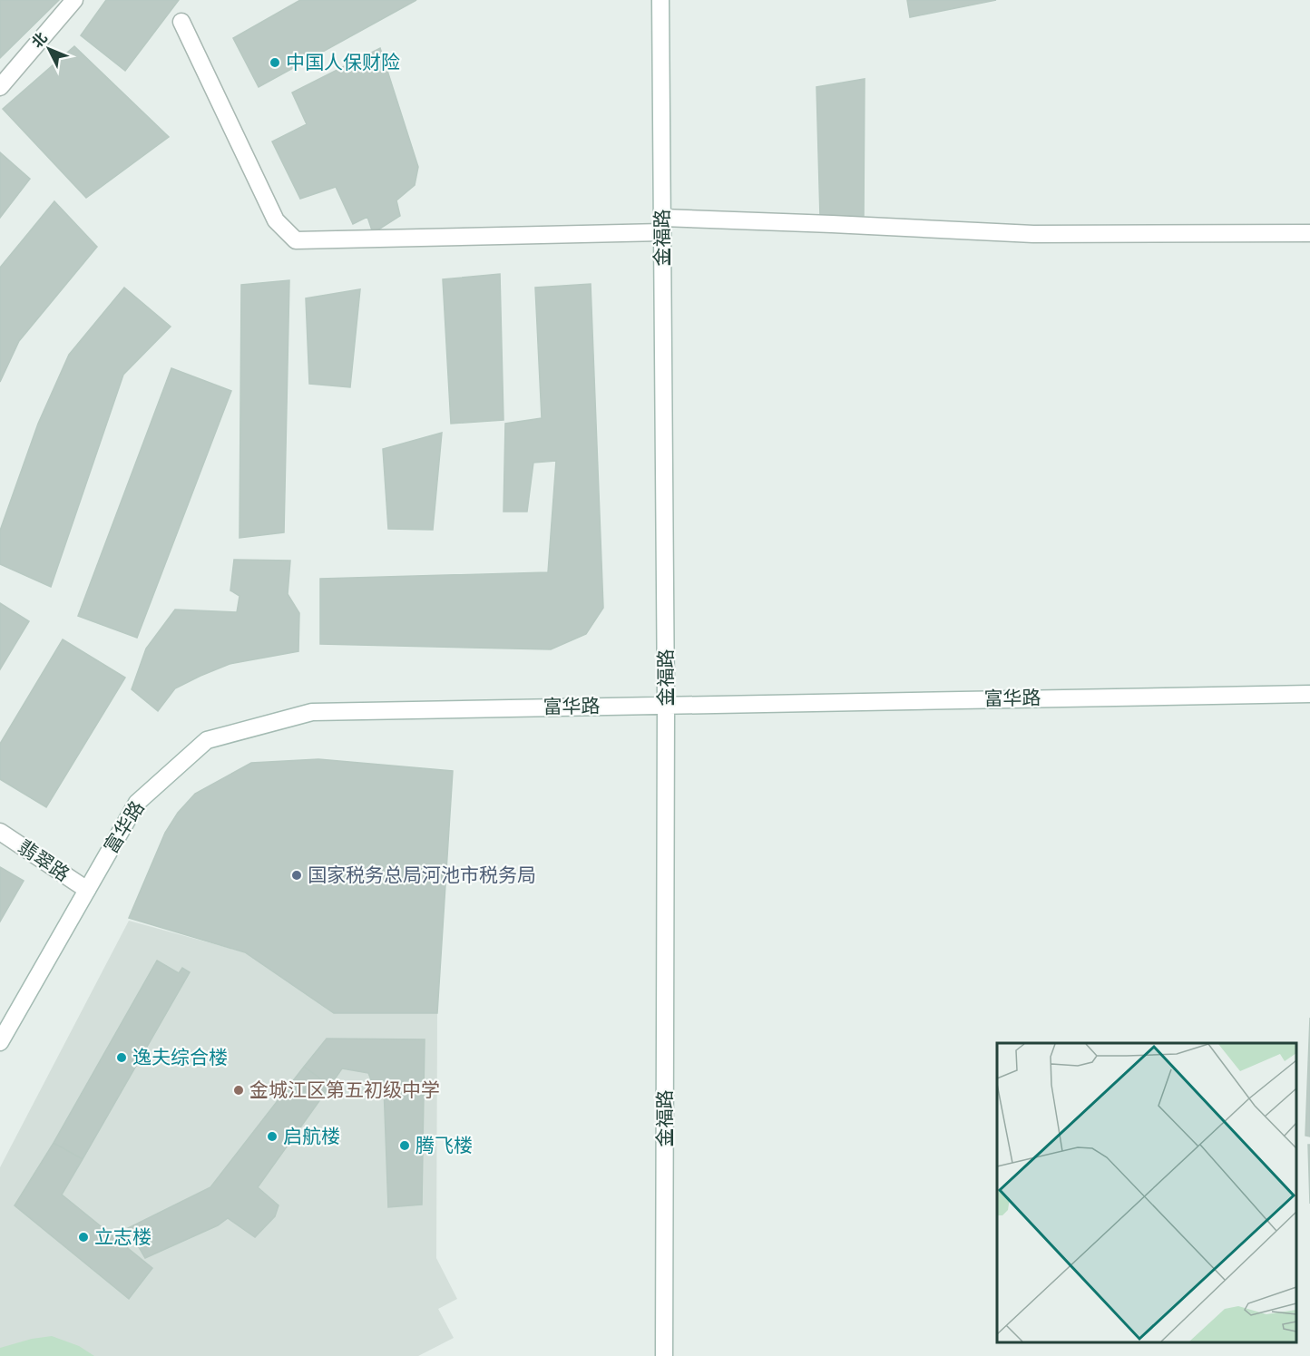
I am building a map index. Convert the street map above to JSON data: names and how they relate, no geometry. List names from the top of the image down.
{
  "streets": {
    "street": ["金福路", "富华路", "翡翠路"]
  },
  "crossings": [
    ["金福路", "富华路"],
    ["富华路", "翡翠路"]
  ],
  "places": [
    "中国人保财险",
    "国家税务总局河池市税务局",
    "逸夫综合楼",
    "金城江区第五初级中学",
    "启航楼",
    "腾飞楼",
    "立志楼"
  ],
  "north": "top left"
}
